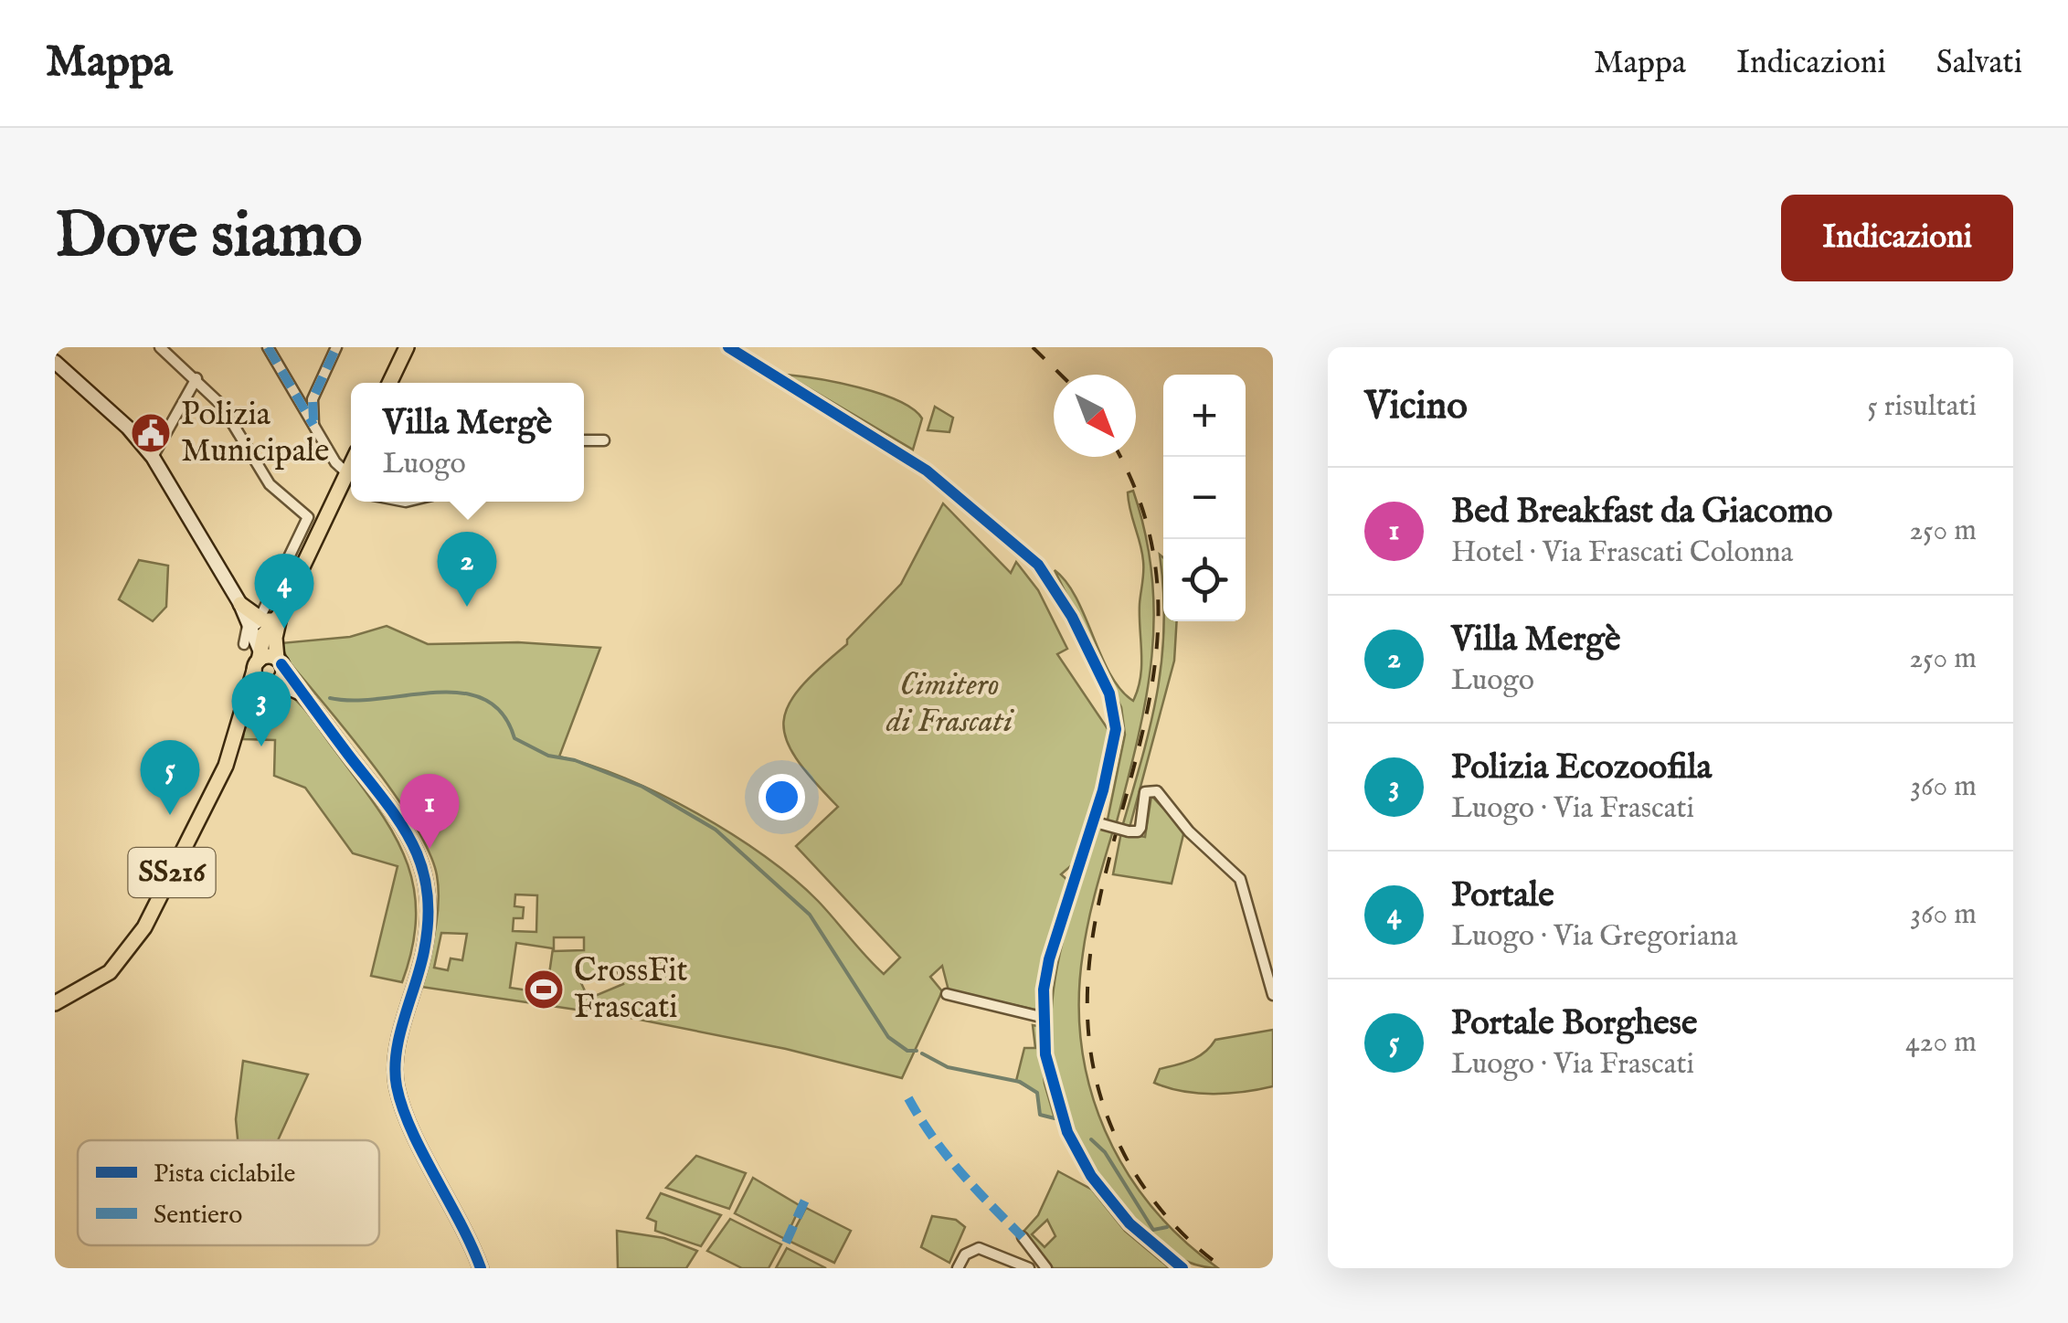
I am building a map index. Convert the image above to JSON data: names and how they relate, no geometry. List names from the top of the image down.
{
  "streets": {
    "main road": ["SS216"]
  },
  "parks": ["Cimitero di Frascati"],
  "places": {
    "public building": ["Polizia Municipale"],
    "sports": ["CrossFit Frascati"]
  },
  "legend": ["Pista ciclabile", "Sentiero"],
  "north": "bottom right",
  "page": {
    "header": "Mappa",
    "nav": ["Mappa", "Indicazioni", "Salvati"],
    "buttons": "Indicazioni",
    "title": "Dove siamo",
    "heading": ["Vicino", "5 risultati"],
    "map_buttons": ["+", "−"],
    "popup": ["Villa Mergè", "Luogo"],
    "list": [
      {
        "mark": "1",
        "name": "Bed Breakfast da Giacomo",
        "note": "Hotel · Via Frascati Colonna",
        "value": "250 m"
      },
      {
        "mark": "2",
        "name": "Villa Mergè",
        "note": "Luogo",
        "value": "250 m"
      },
      {
        "mark": "3",
        "name": "Polizia Ecozoofila",
        "note": "Luogo · Via Frascati",
        "value": "360 m"
      },
      {
        "mark": "4",
        "name": "Portale",
        "note": "Luogo · Via Gregoriana",
        "value": "360 m"
      },
      {
        "mark": "5",
        "name": "Portale Borghese",
        "note": "Luogo · Via Frascati",
        "value": "420 m"
      }
    ],
    "pins": [
      "2",
      "4",
      "3",
      "5",
      "1"
    ]
  }
}
